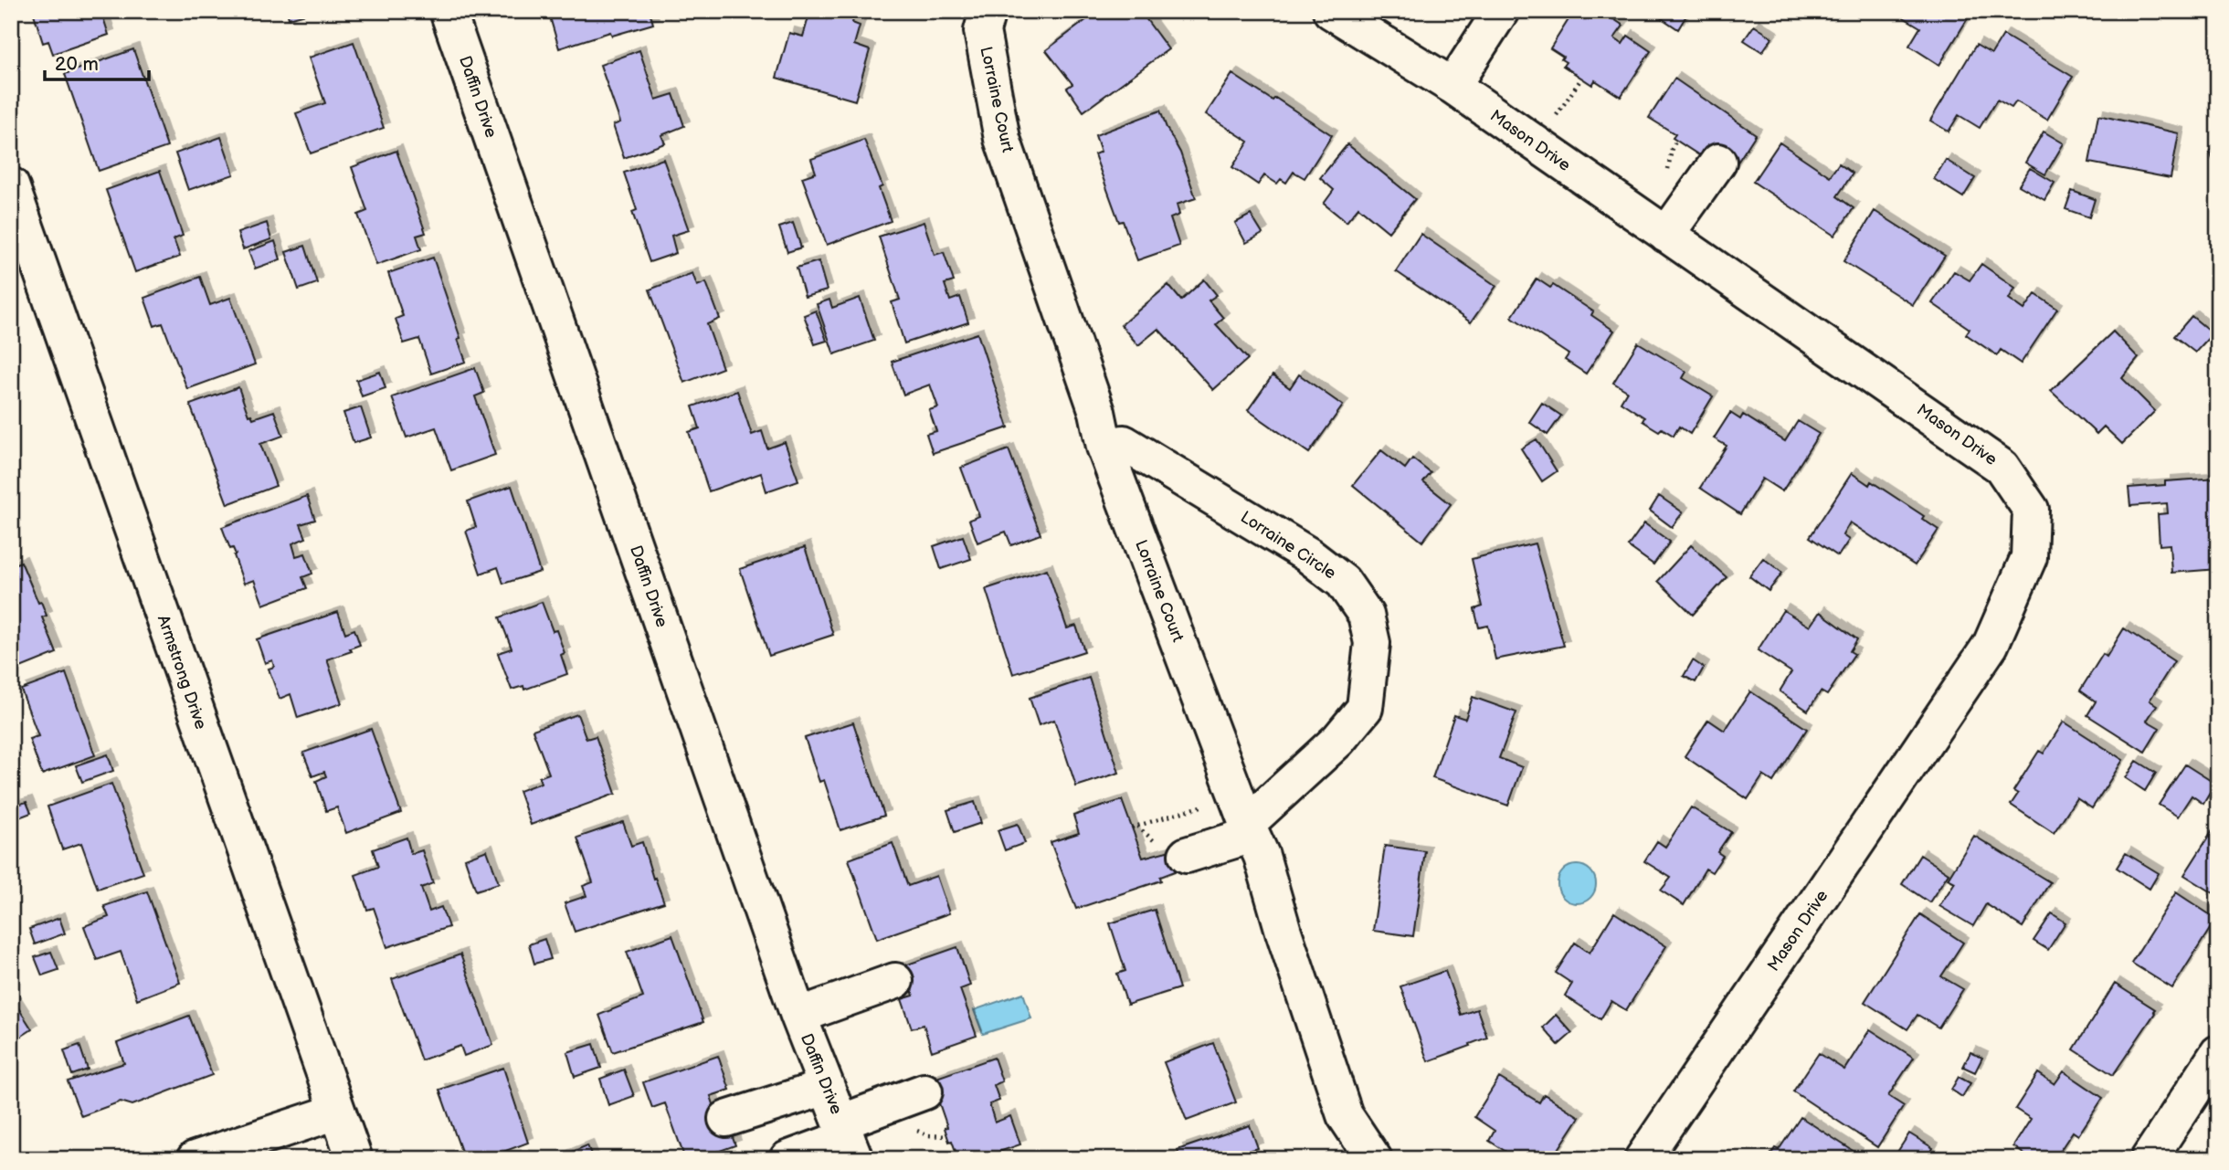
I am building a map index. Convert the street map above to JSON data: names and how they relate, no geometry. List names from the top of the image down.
{
  "streets": {
    "street": [
      "Daffin Drive",
      "Lorraine Court",
      "Mason Drive",
      "Lorraine Circle",
      "Armstrong Drive"
    ]
  },
  "crossings": [
    ["Lorraine Court", "Lorraine Circle"]
  ],
  "scale_bar": "20 m"
}
